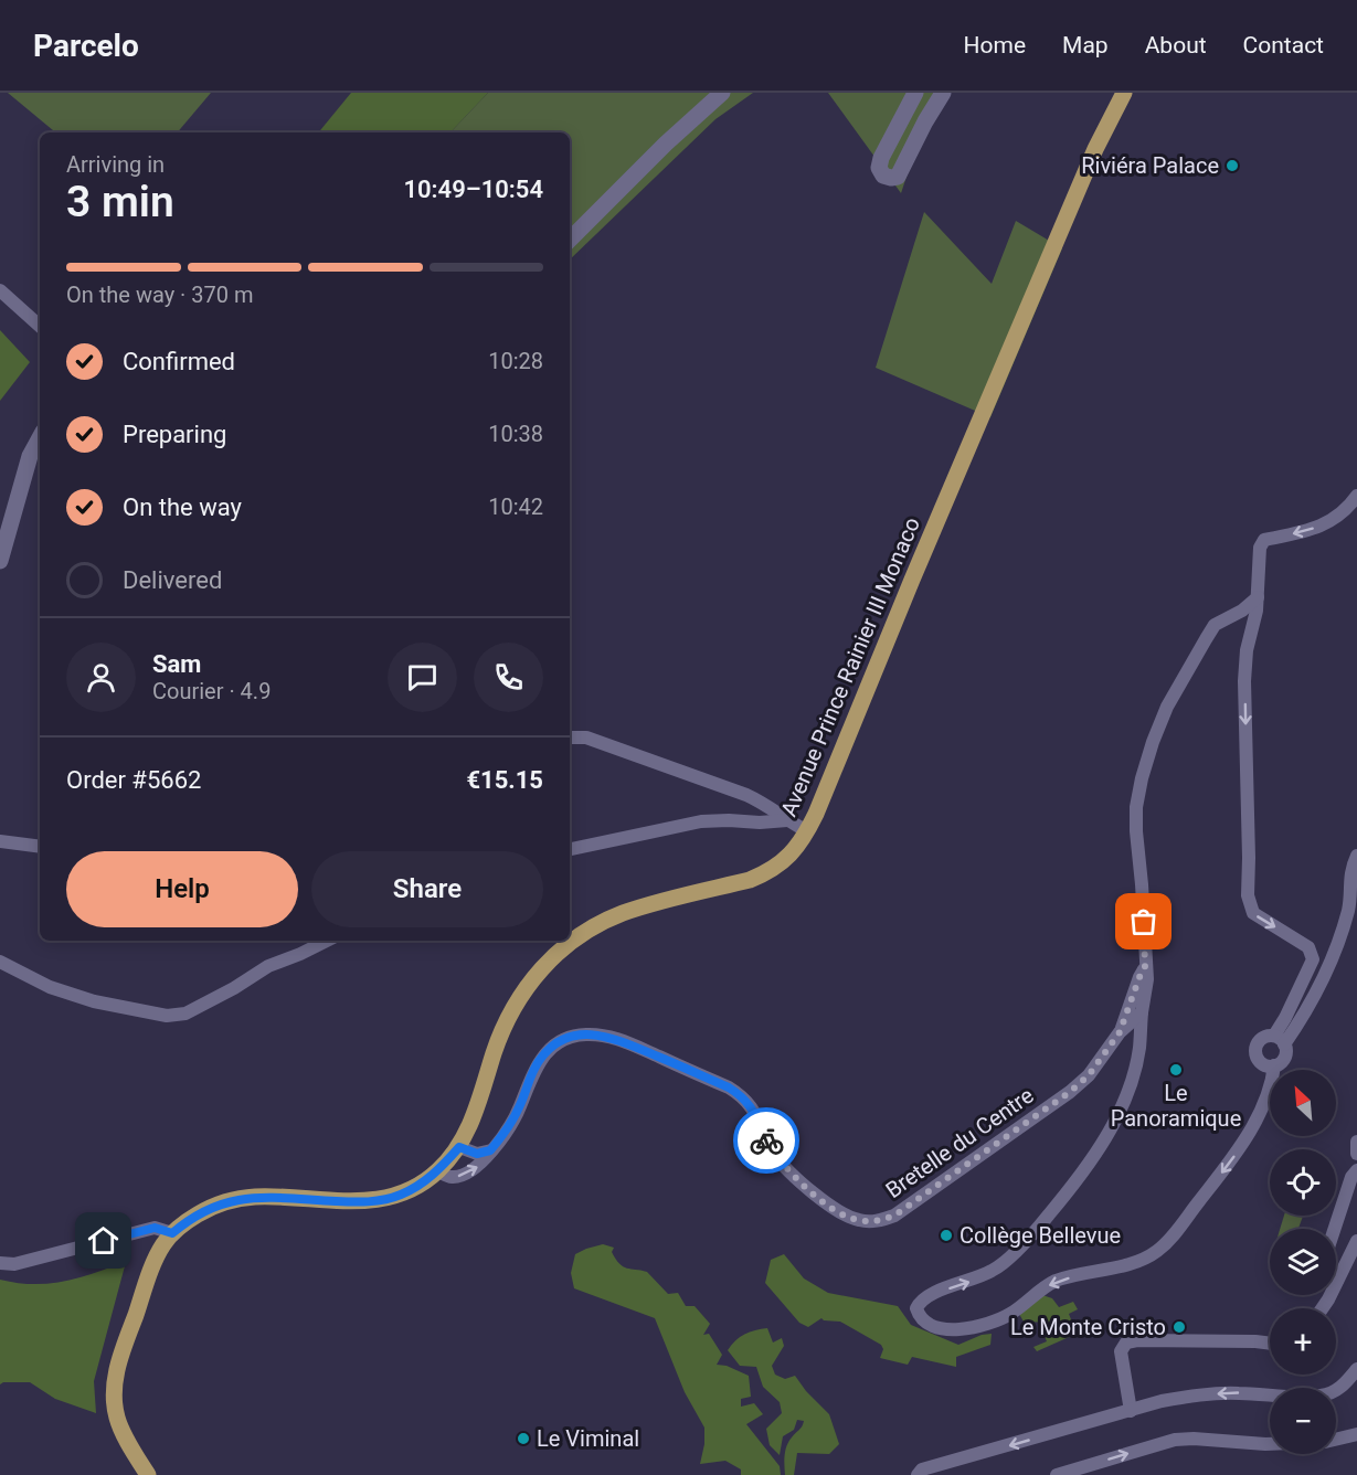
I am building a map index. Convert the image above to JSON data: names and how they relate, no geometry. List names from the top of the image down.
{
  "streets": {
    "main road": ["Avenue Prince Rainier III Monaco"],
    "street": ["Bretelle du Centre"]
  },
  "crossings": [
    ["Avenue Prince Rainier III Monaco", "Bretelle du Centre"]
  ],
  "places": [
    "Riviéra Palace",
    "Le Panoramique",
    "Collège Bellevue",
    "Le Monte Cristo",
    "Le Viminal"
  ],
  "north": "top left",
  "page": {
    "header": "Parcelo",
    "nav": [
      "Home",
      "Map",
      "About",
      "Contact"
    ],
    "heading": ["3 min", "Arriving in", "10:49–10:54"],
    "panel": [
      "Sam",
      "Courier · 4.9",
      "Order #5662",
      "€15.15"
    ],
    "bar": "On the way · 370 m",
    "list": [
      ["Confirmed", "10:28"],
      ["Preparing", "10:38"],
      ["On the way", "10:42"],
      "Delivered"
    ],
    "buttons": ["Help", "Share"],
    "map_buttons": ["+", "−"]
  }
}
